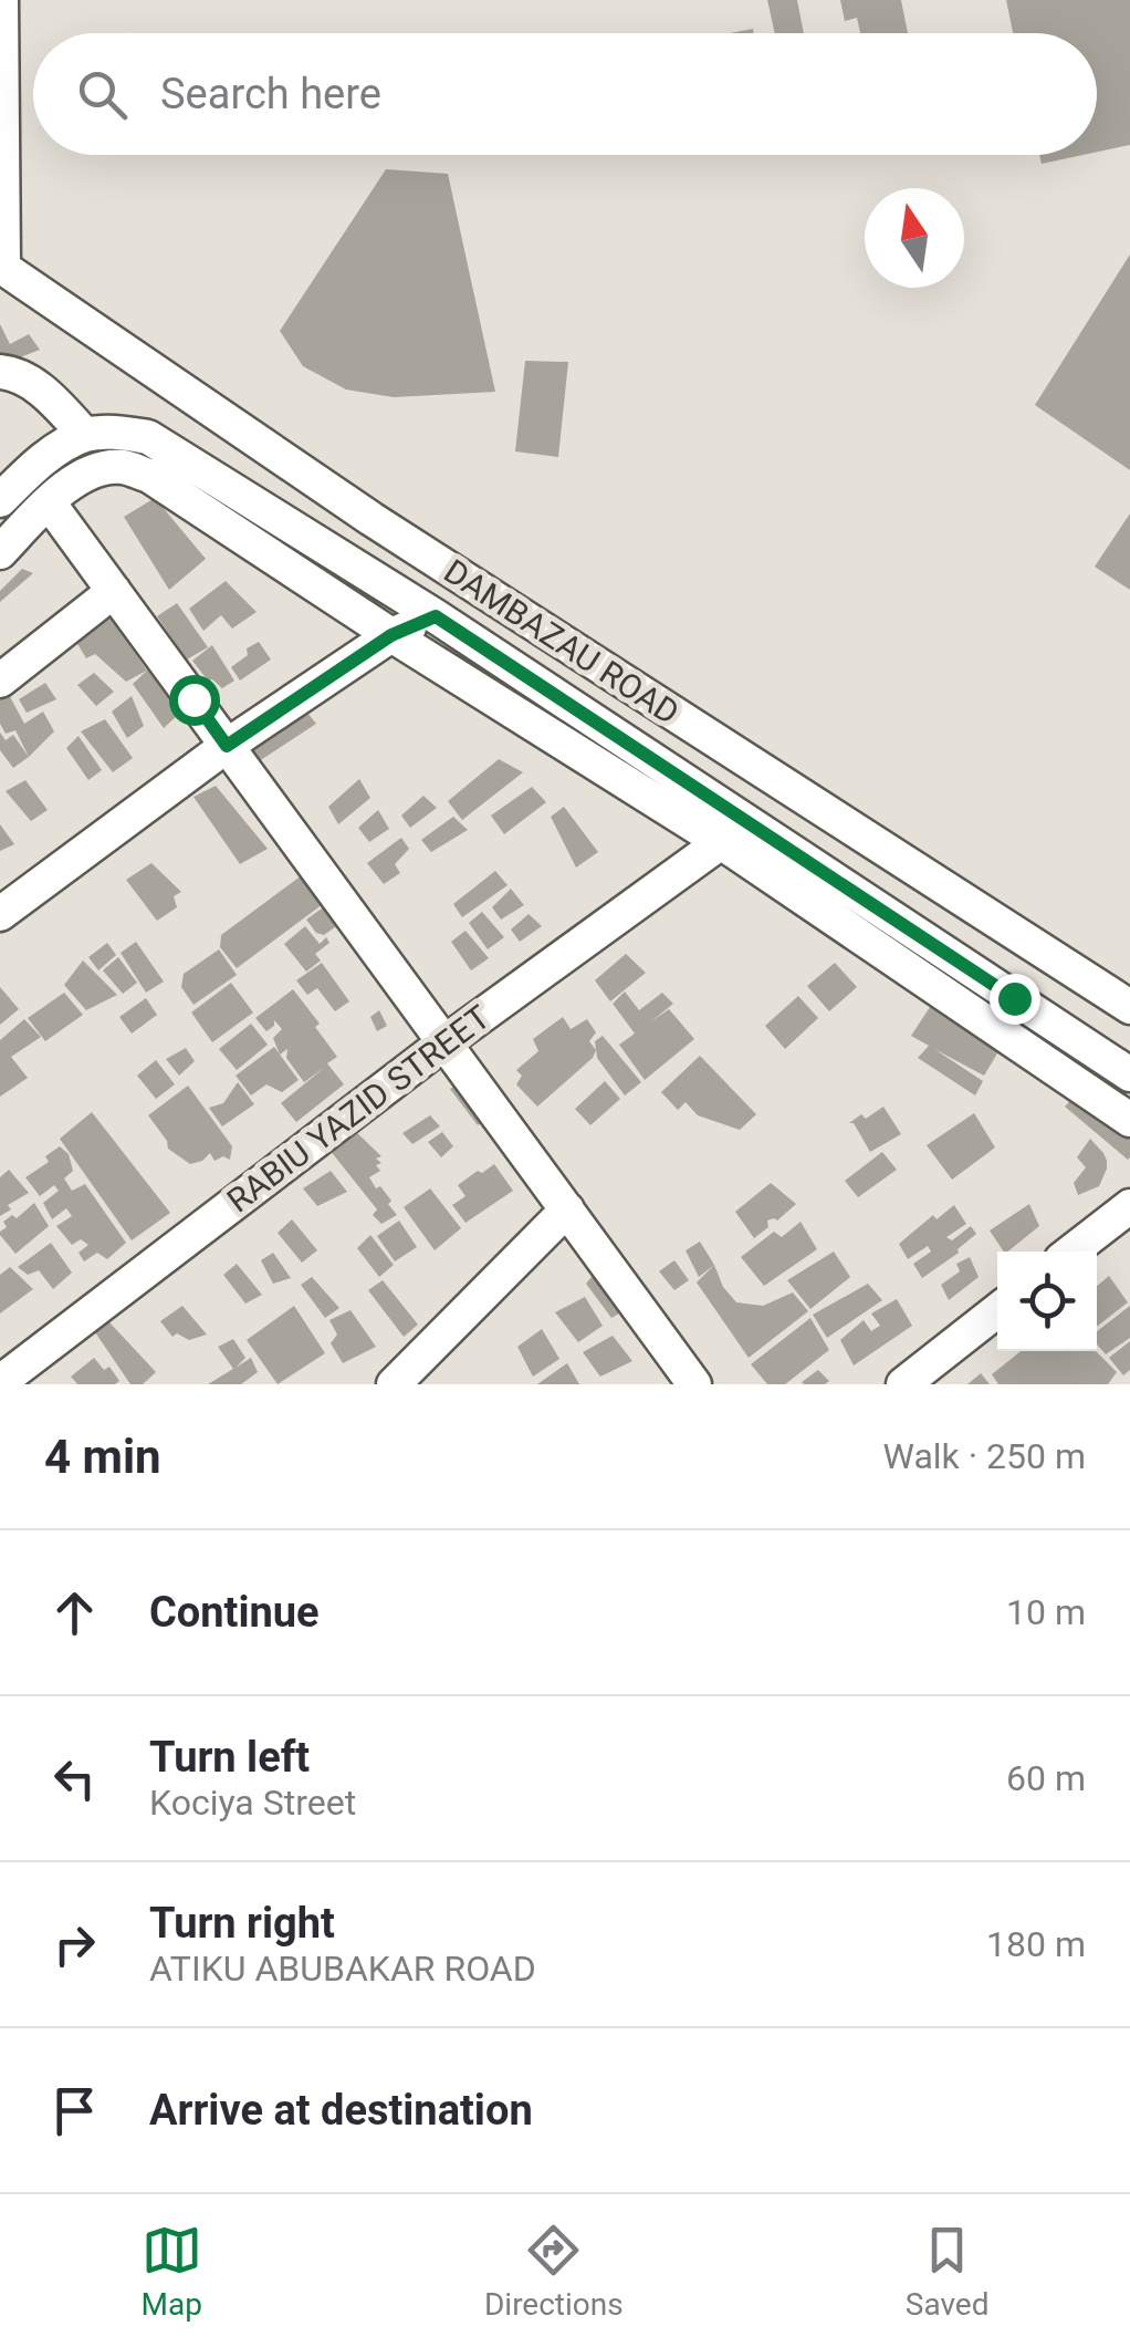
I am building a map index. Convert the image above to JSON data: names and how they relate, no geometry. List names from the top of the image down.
{
  "streets": {
    "street": ["DAMBAZAU ROAD", "RABIU YAZID STREET"]
  },
  "north": "top",
  "page": {
    "search": "Search here",
    "heading": ["4 min", "Walk · 250 m"],
    "list": [
      ["Continue", "10 m"],
      ["Turn left", "Kociya Street", "60 m"],
      ["Turn right", "ATIKU ABUBAKAR ROAD", "180 m"],
      "Arrive at destination"
    ],
    "nav": ["Map", "Directions", "Saved"]
  }
}
